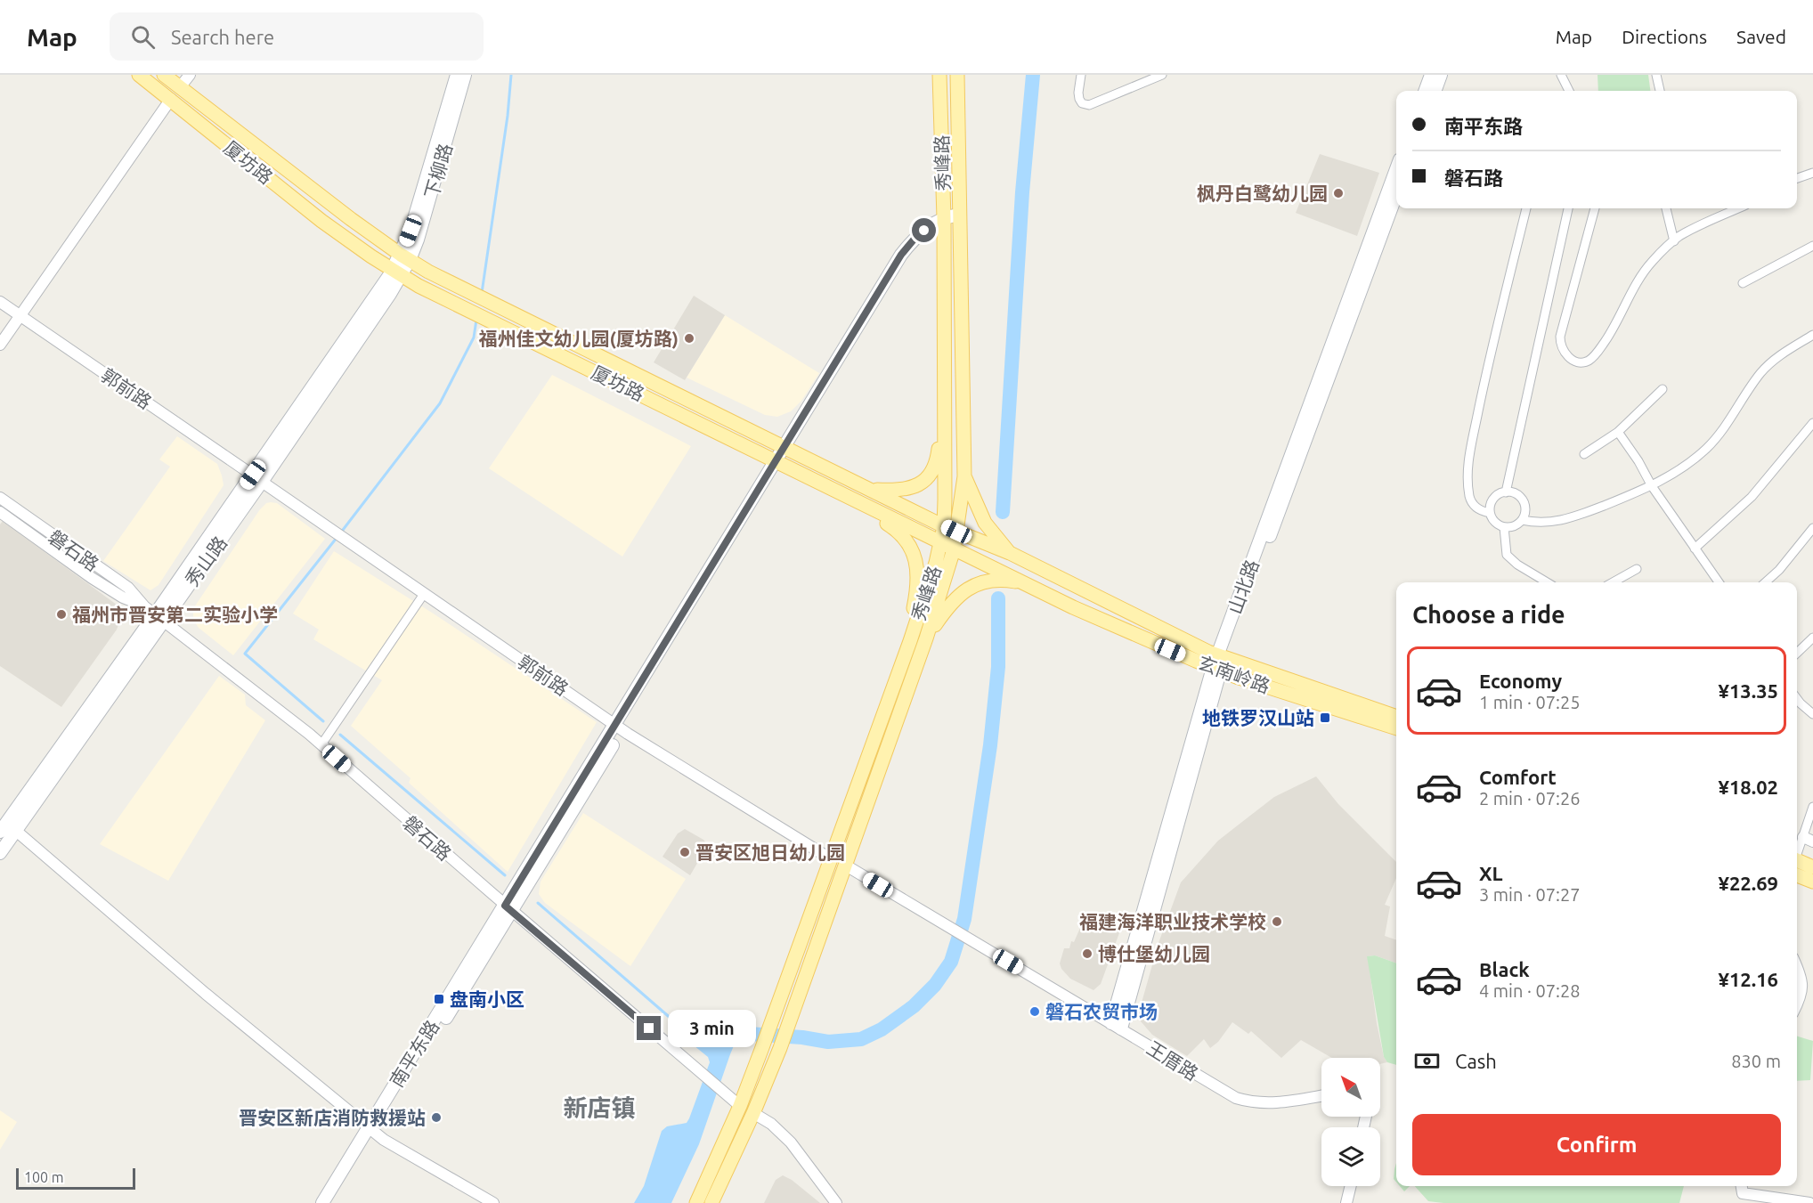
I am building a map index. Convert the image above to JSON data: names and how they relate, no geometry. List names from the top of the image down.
{
  "streets": {
    "main road": [
      "厦坊路",
      "秀峰路",
      "下柳路",
      "秀山路",
      "山北路",
      "玄南岭路",
      "南平东路"
    ],
    "street": ["郭前路", "磐石路", "王厝路"]
  },
  "crossings": [
    ["厦坊路", "秀峰路"],
    ["厦坊路", "下柳路"],
    ["厦坊路", "玄南岭路"],
    ["厦坊路", "南平东路"],
    ["秀峰路", "郭前路"],
    ["秀峰路", "磐石路"],
    ["秀峰路", "南平东路"],
    ["秀峰路", "王厝路"],
    ["下柳路", "秀山路"],
    ["郭前路", "秀山路"],
    ["郭前路", "南平东路"],
    ["磐石路", "秀山路"],
    ["磐石路", "南平东路"],
    ["山北路", "玄南岭路"],
    ["山北路", "王厝路"]
  ],
  "districts": ["新店镇"],
  "places": {
    "other": [
      "枫丹白鹭幼儿园",
      "福州佳文幼儿园(厦坊路)",
      "福州市晋安第二实验小学",
      "晋安区旭日幼儿园",
      "福建海洋职业技术学校",
      "博仕堡幼儿园",
      "磐石农贸市场",
      "晋安区新店消防救援站"
    ],
    "transit": ["地铁罗汉山站", "盘南小区"]
  },
  "scale_bar": "100 m",
  "north": "top left",
  "page": {
    "header": "Map",
    "search": "Search here",
    "nav": ["Map", "Directions", "Saved"],
    "banner": ["南平东路", "磐石路"],
    "heading": "Choose a ride",
    "list": [
      {
        "name": "Economy",
        "note": "1 min · 07:25",
        "value": "¥13.35"
      },
      {
        "name": "Comfort",
        "note": "2 min · 07:26",
        "value": "¥18.02"
      },
      {
        "name": "XL",
        "note": "3 min · 07:27",
        "value": "¥22.69"
      },
      {
        "name": "Black",
        "note": "4 min · 07:28",
        "value": "¥12.16"
      }
    ],
    "bubble": "3 min",
    "pay": ["Cash", "830 m"],
    "buttons": "Confirm",
    "scale": "100 m"
  }
}
